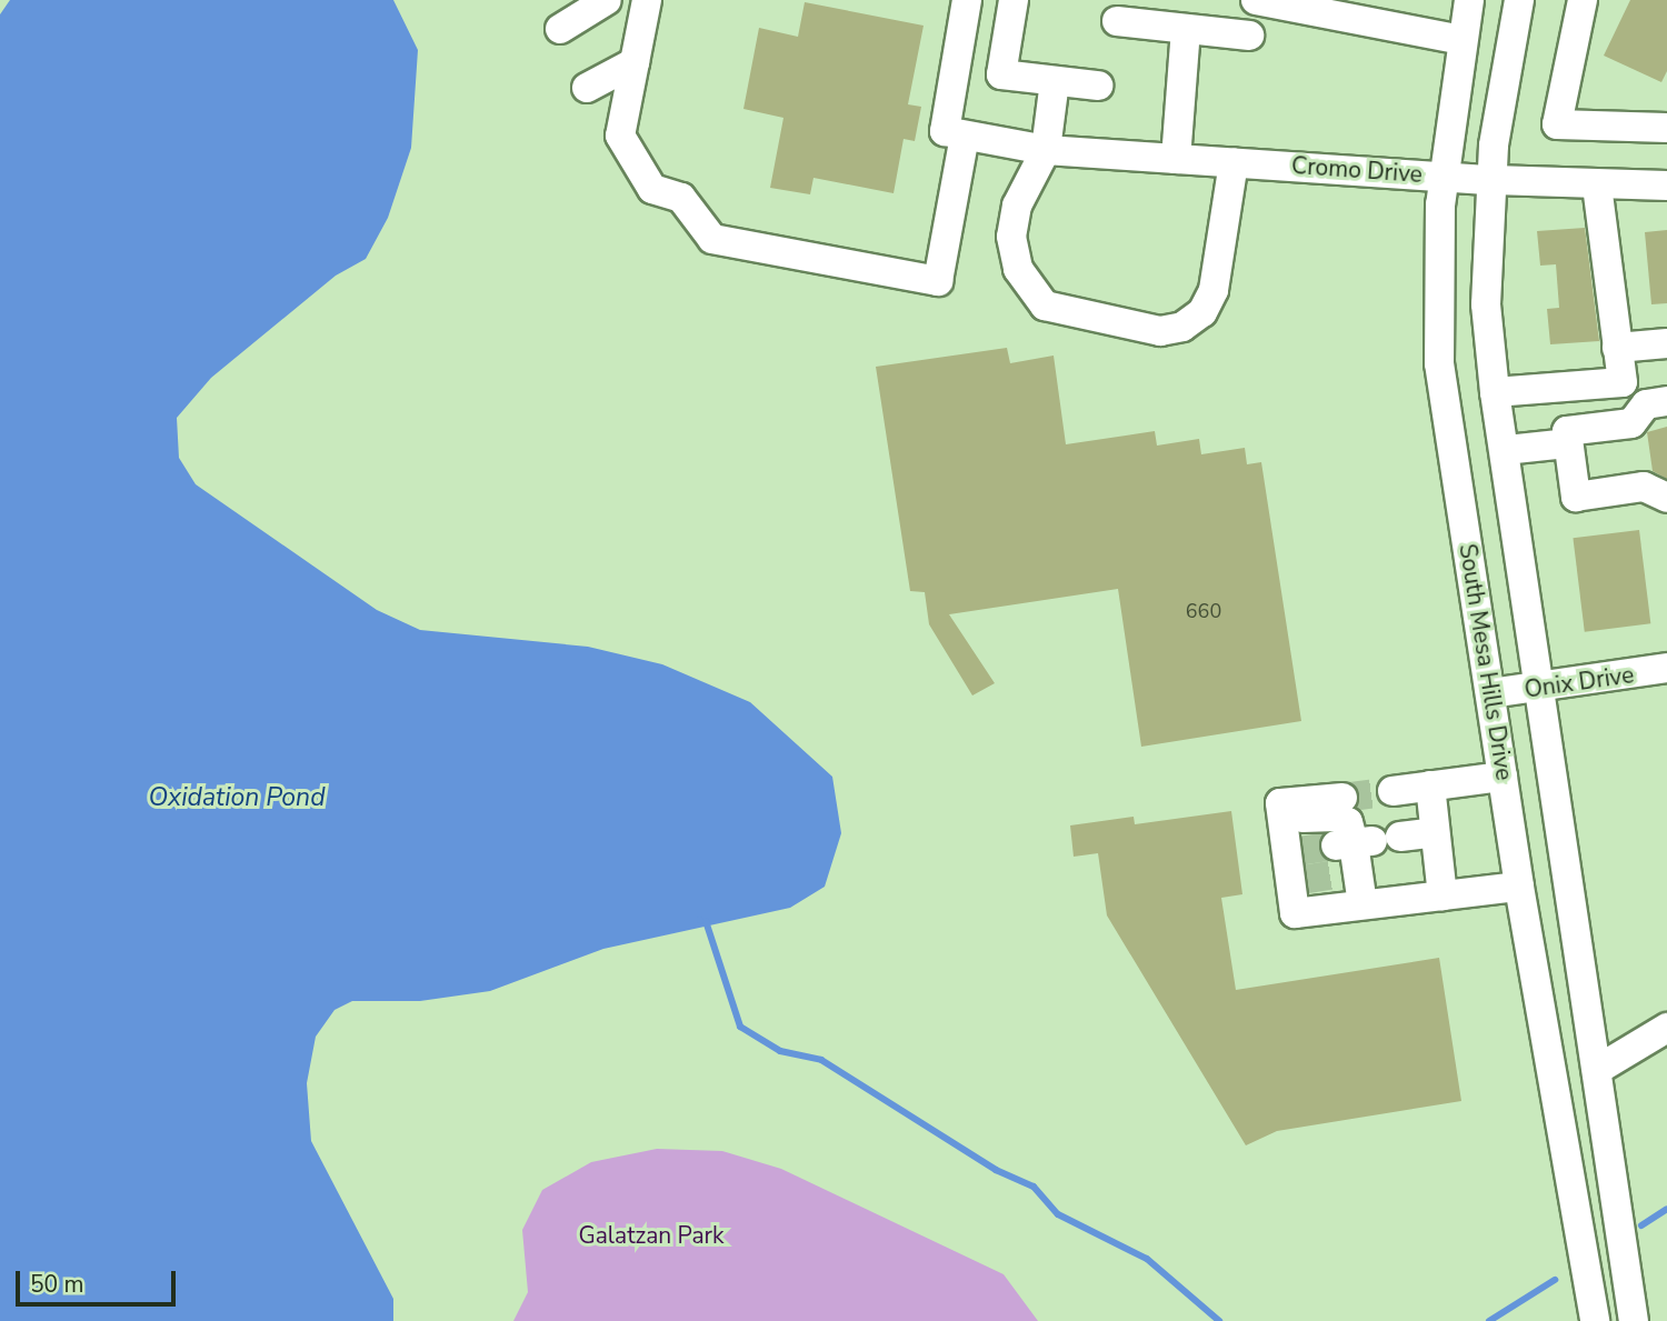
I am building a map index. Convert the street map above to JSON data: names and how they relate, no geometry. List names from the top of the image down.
{
  "streets": {
    "street": ["Cromo Drive", "South Mesa Hills Drive", "Onix Drive"]
  },
  "crossings": [
    ["Cromo Drive", "South Mesa Hills Drive"],
    ["South Mesa Hills Drive", "Onix Drive"]
  ],
  "water": ["Oxidation Pond"],
  "parks": ["Galatzan Park"],
  "house_numbers": ["660"],
  "scale_bar": "50 m"
}
